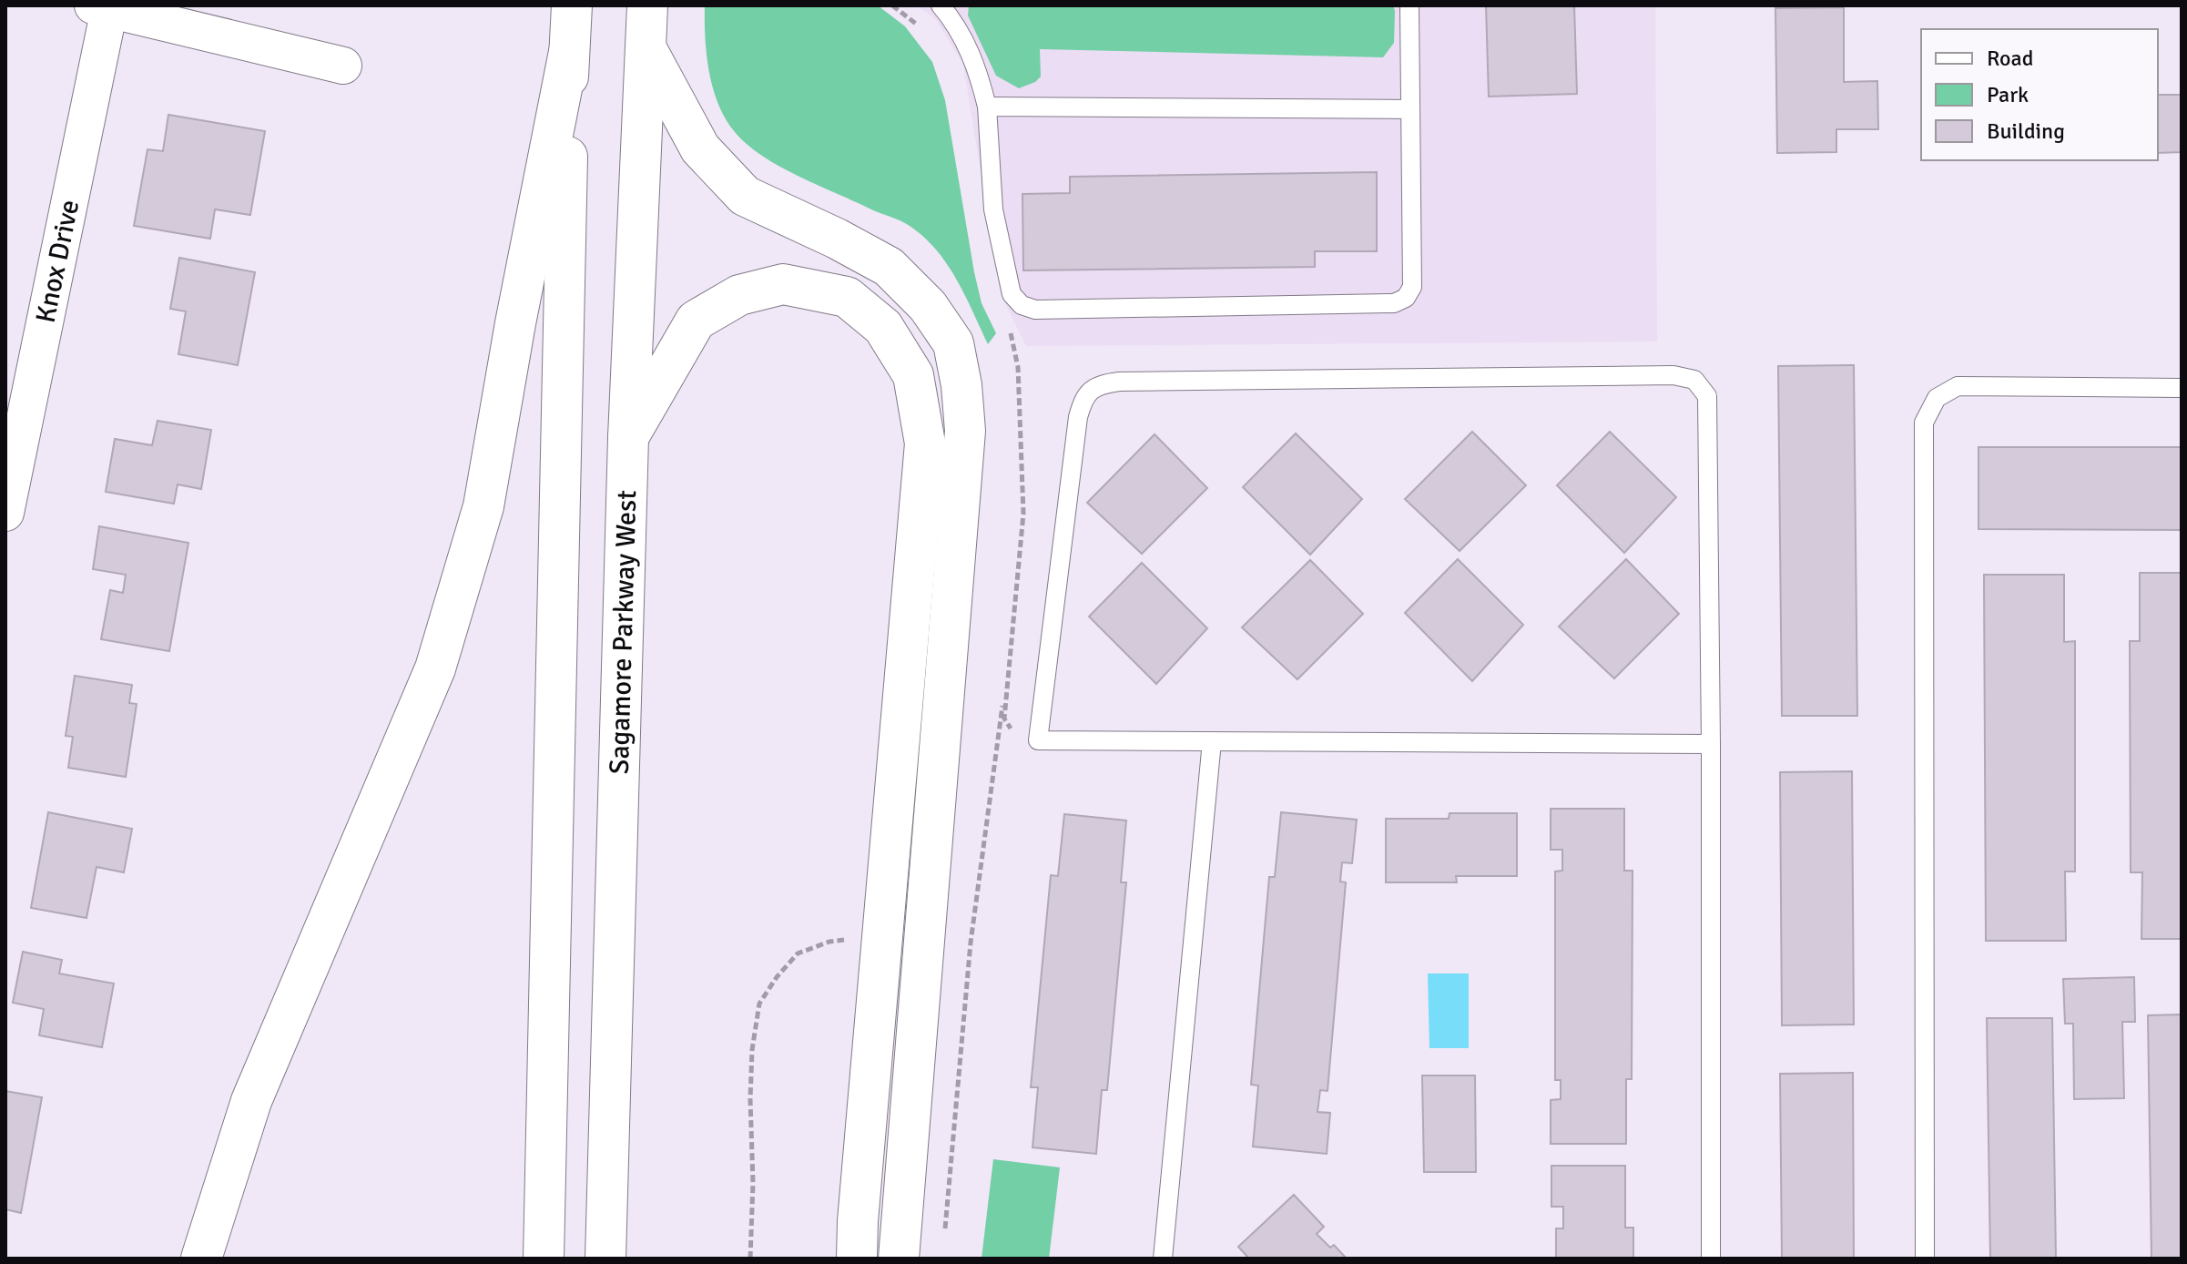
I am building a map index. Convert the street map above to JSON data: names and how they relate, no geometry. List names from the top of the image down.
{
  "streets": {
    "highway": ["Sagamore Parkway West"],
    "street": ["Knox Drive"]
  },
  "legend": ["Road", "Park", "Building"]
}
